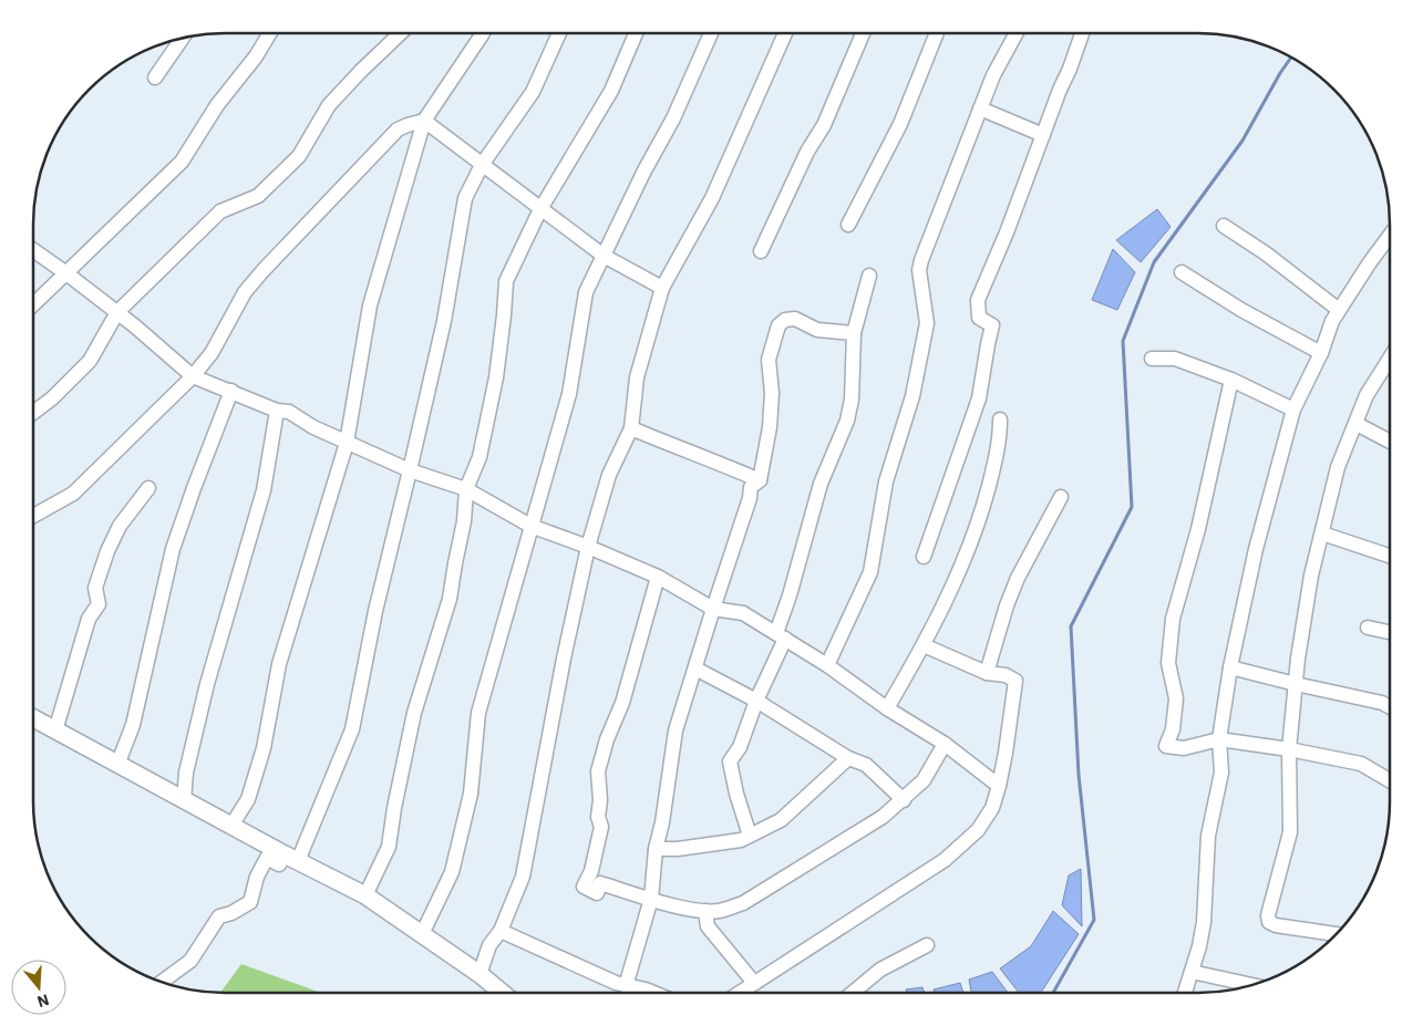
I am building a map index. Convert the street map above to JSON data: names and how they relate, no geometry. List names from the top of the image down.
{
  "north": "bottom"
}
